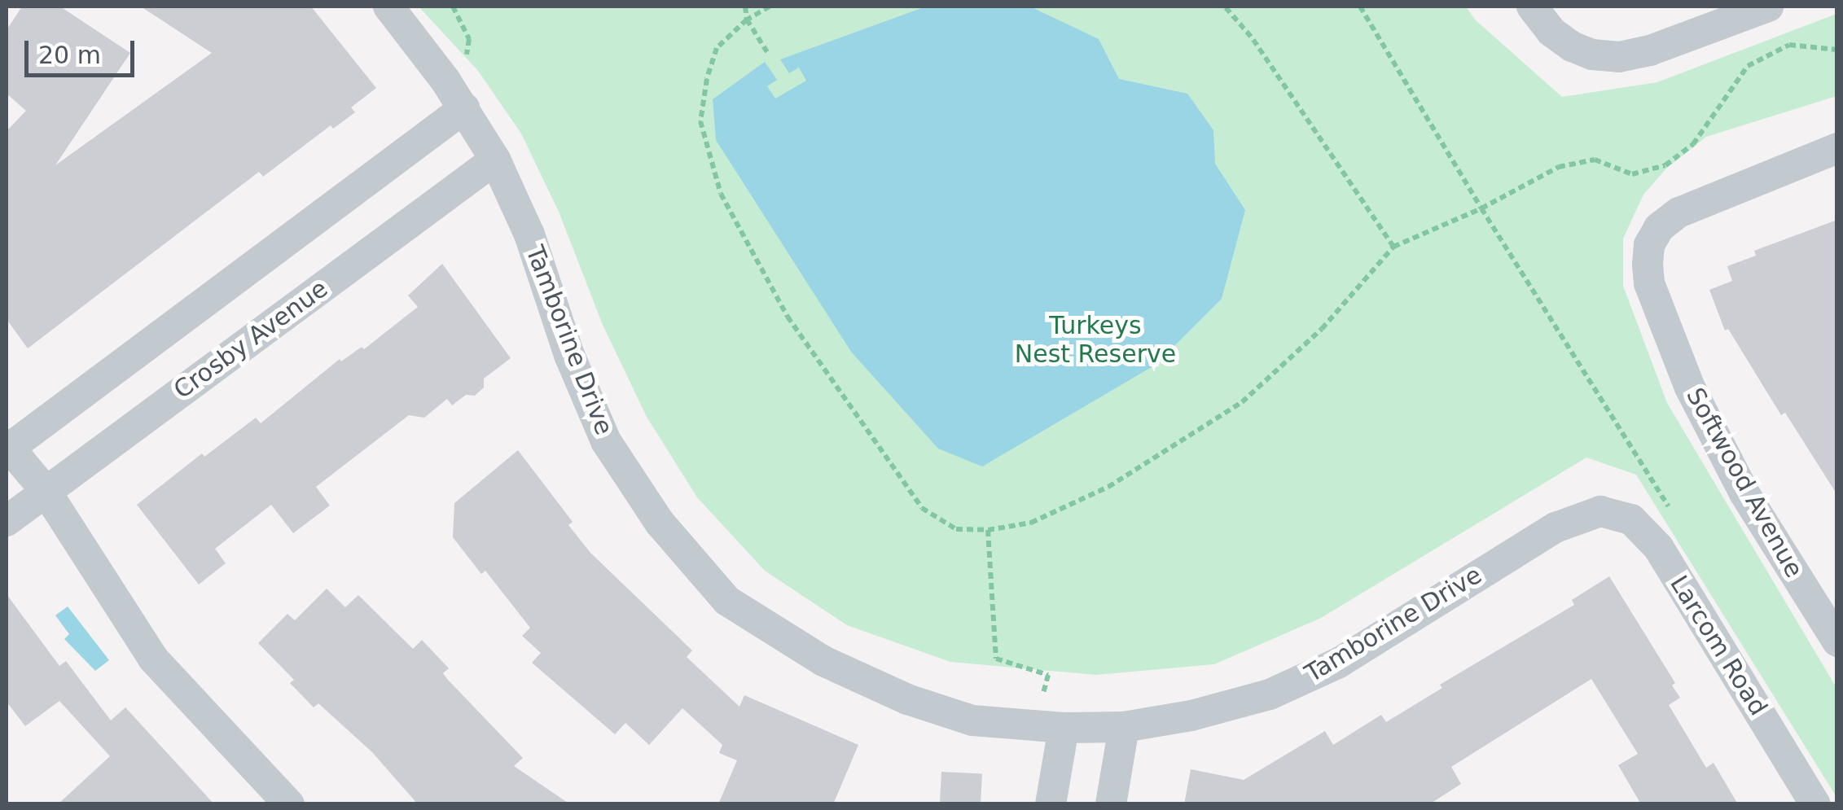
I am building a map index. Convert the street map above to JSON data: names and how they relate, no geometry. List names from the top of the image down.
{
  "streets": {
    "street": [
      "Crosby Avenue",
      "Tamborine Drive",
      "Softwood Avenue",
      "Larcom Road"
    ]
  },
  "crossings": [
    ["Crosby Avenue", "Tamborine Drive"],
    ["Tamborine Drive", "Larcom Road"]
  ],
  "parks": ["Turkeys Nest Reserve"],
  "scale_bar": "20 m"
}
